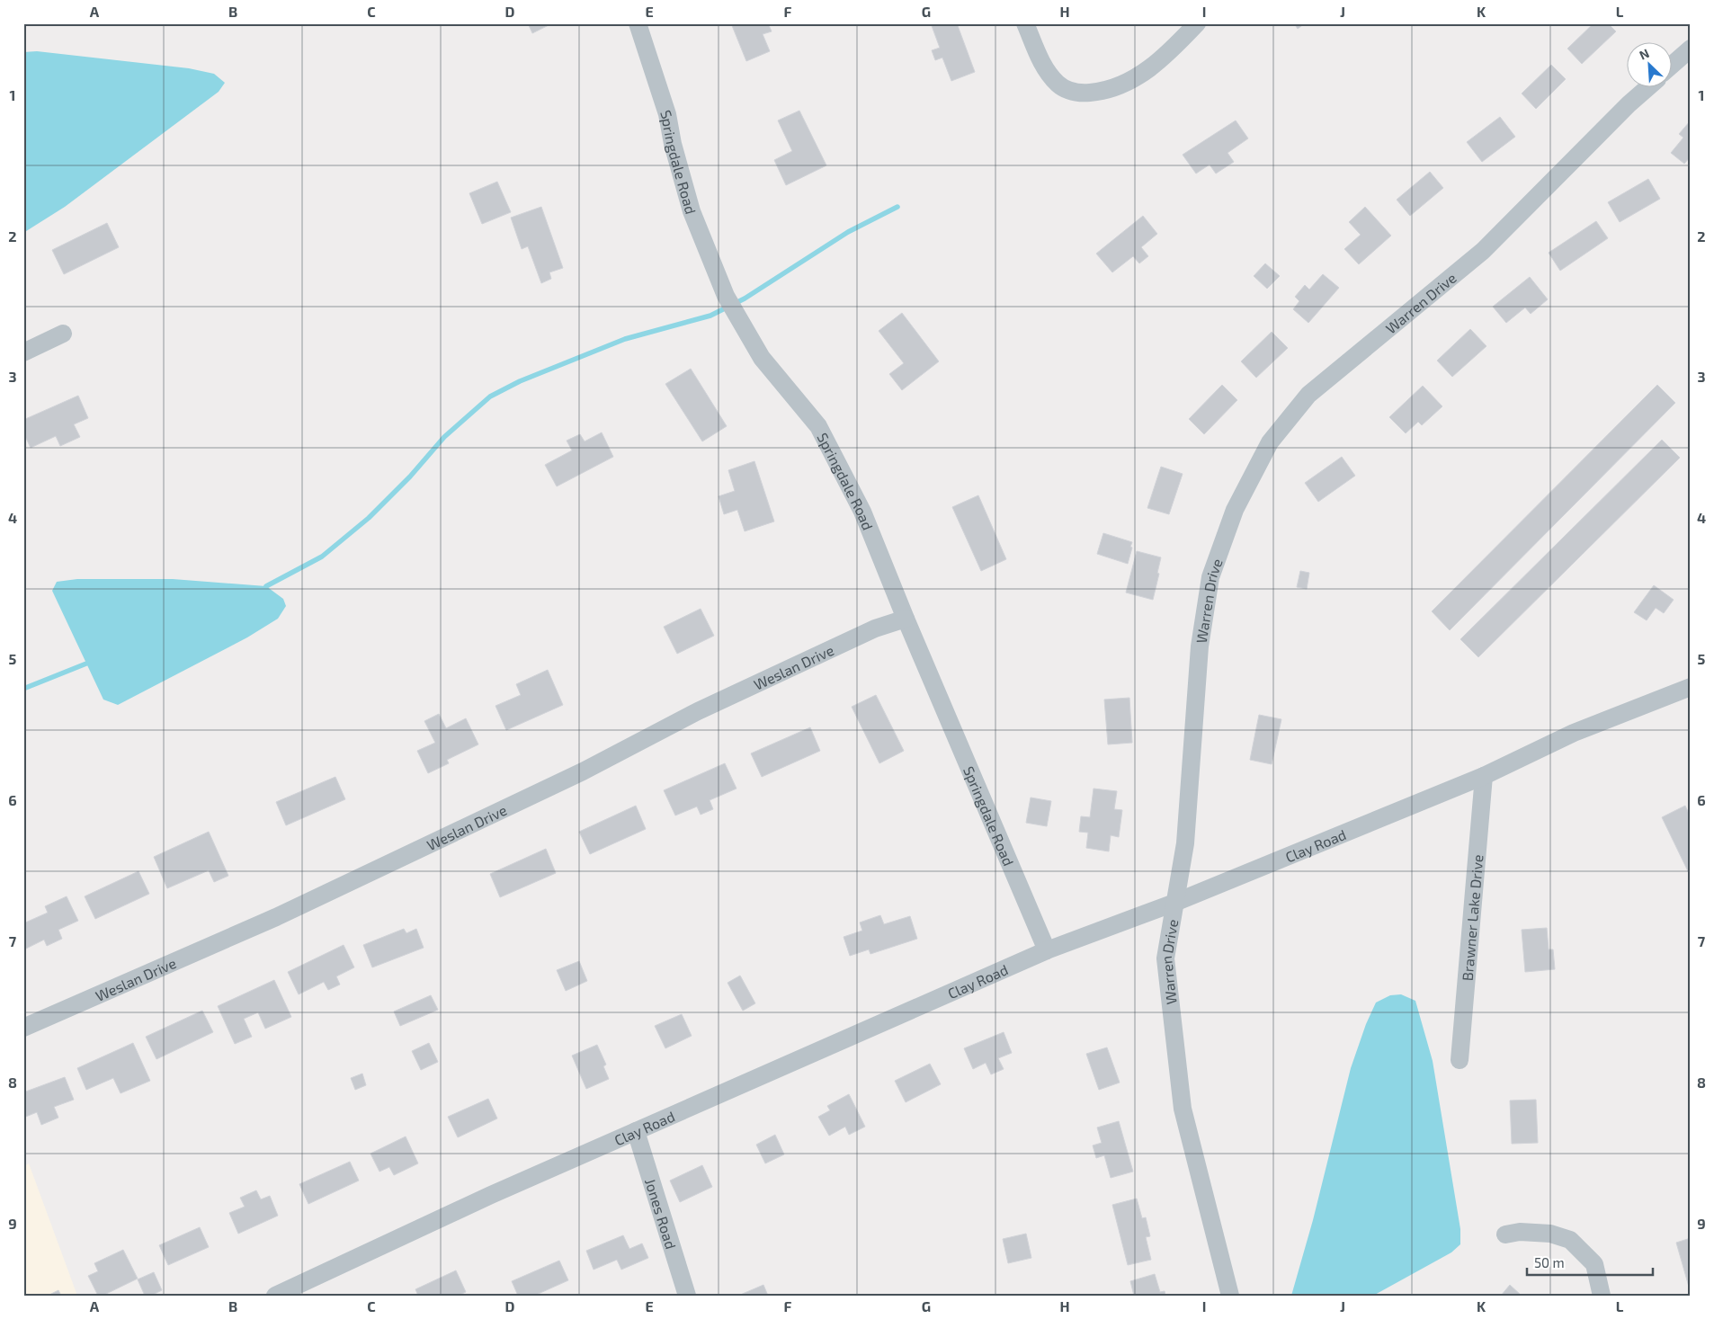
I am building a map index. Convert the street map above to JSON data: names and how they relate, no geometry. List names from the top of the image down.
{
  "streets": {
    "street": [
      "Springdale Road",
      "Warren Drive",
      "Weslan Drive",
      "Clay Road",
      "Brawner Lake Drive",
      "Jones Road"
    ]
  },
  "crossings": [
    ["Springdale Road", "Weslan Drive"],
    ["Springdale Road", "Clay Road"],
    ["Warren Drive", "Clay Road"],
    ["Clay Road", "Brawner Lake Drive"],
    ["Clay Road", "Jones Road"]
  ],
  "scale_bar": "50 m",
  "north": "top left",
  "grid": {
    "columns": [
      "A",
      "B",
      "C",
      "D",
      "E",
      "F",
      "G",
      "H",
      "I",
      "J",
      "K",
      "L"
    ],
    "rows": [
      "1",
      "2",
      "3",
      "4",
      "5",
      "6",
      "7",
      "8",
      "9"
    ]
  }
}
